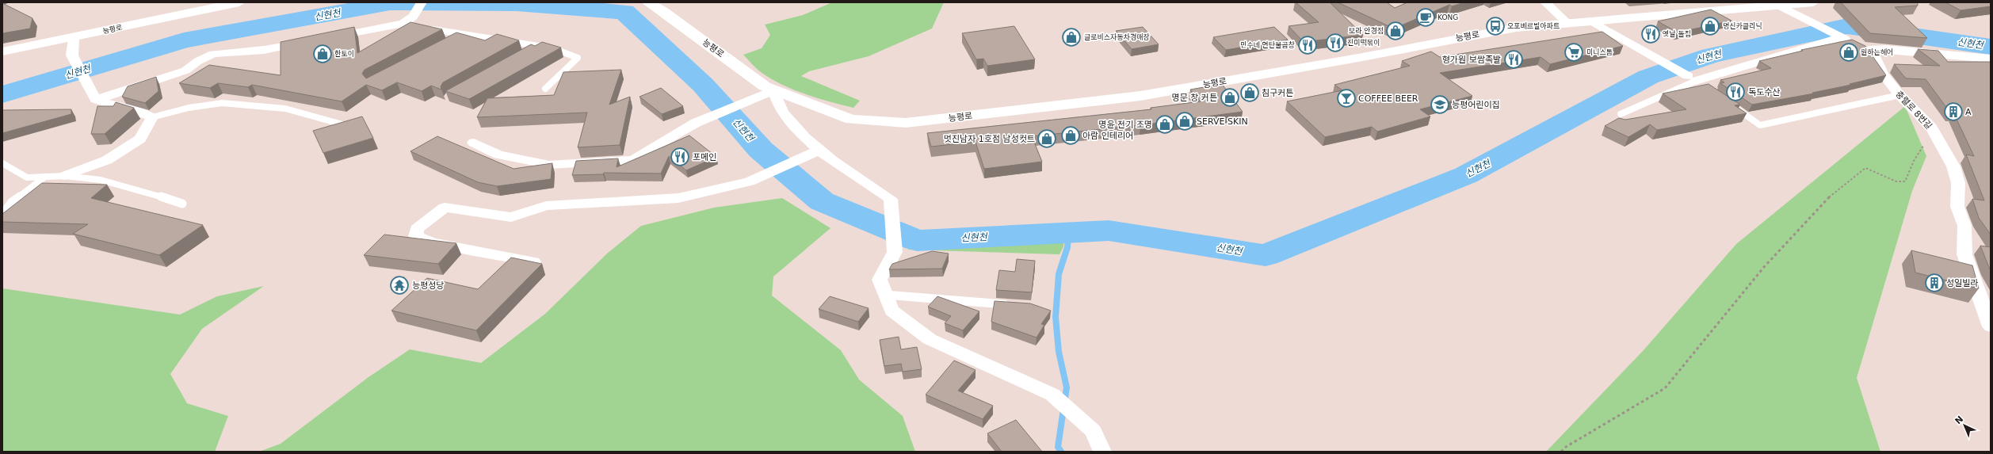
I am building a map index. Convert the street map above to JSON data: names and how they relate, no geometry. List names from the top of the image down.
{
  "streets": {
    "main road": ["능평로"],
    "street": ["충렬로 8번길"]
  },
  "water": ["신현천"],
  "places": {
    "cafe": ["KONG"],
    "bus stop": ["오포베르빌아파트"],
    "shop": [
      "명신카클리닉",
      "보라 안경점",
      "글로비스자동차경매장",
      "원하는헤어",
      "한토이",
      "침구커튼",
      "명문 창 커튼",
      "SERVE SKIN",
      "명윤 전기 조명",
      "아람 인테리어",
      "멋진남자 1호점 남성컷트"
    ],
    "restaurant": [
      "옛날 돌집",
      "진미떡볶이",
      "민수네 연탄불곱창",
      "형가원 보쌈족발",
      "독도수산",
      "포메인"
    ],
    "supermarket": ["미니스톱"],
    "bar": ["COFFEE BEER"],
    "school or university": ["능평어린이집"],
    "building": ["A", "성일빌라"],
    "temple": ["능평성당"]
  },
  "north": "top left"
}
